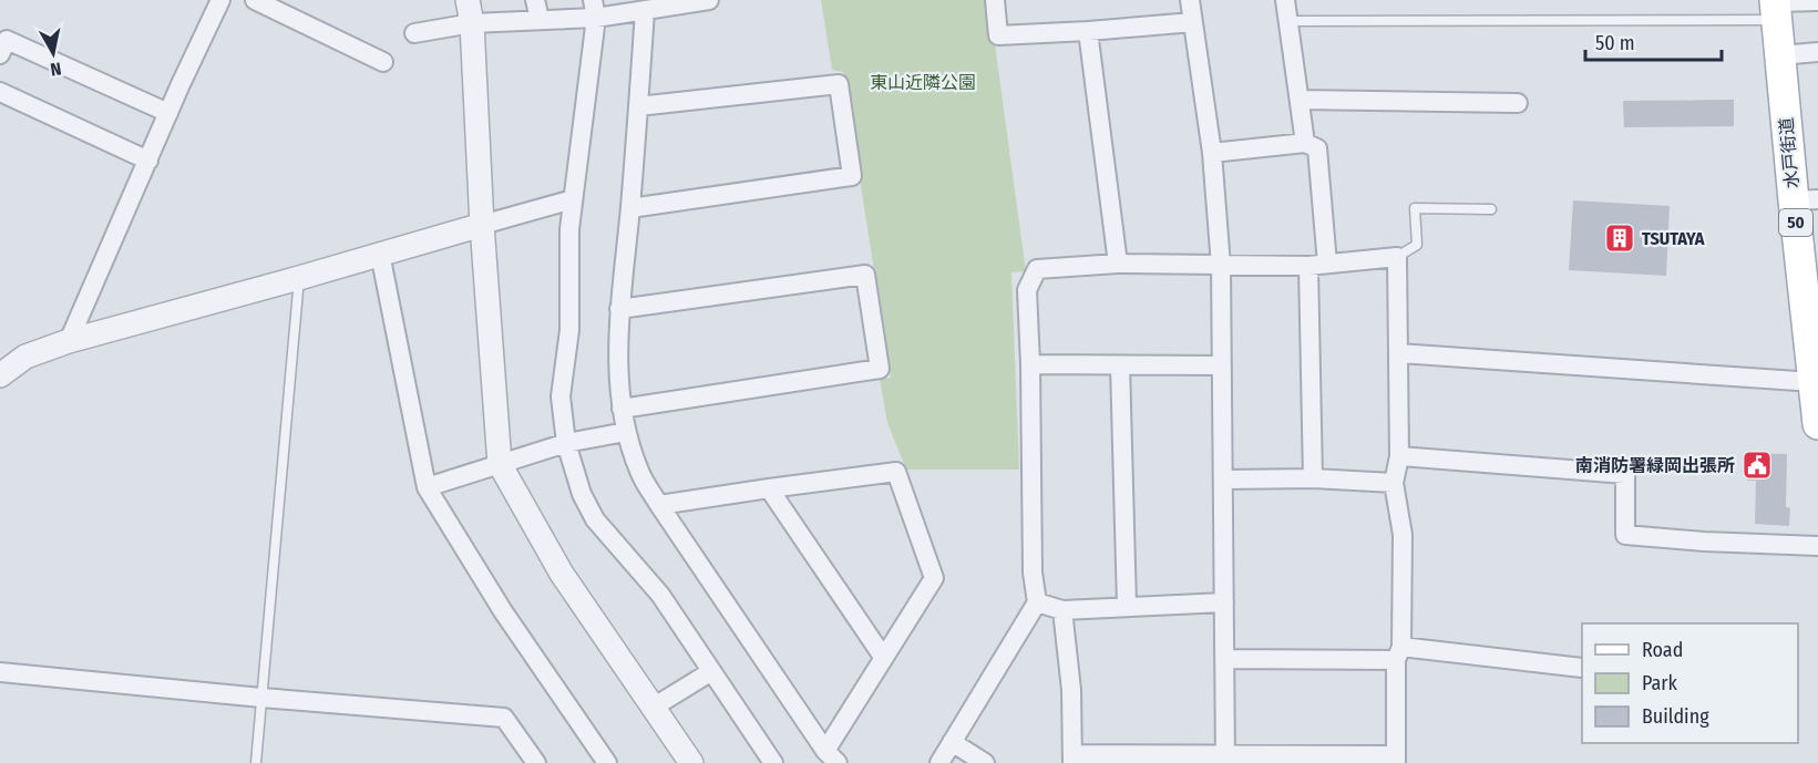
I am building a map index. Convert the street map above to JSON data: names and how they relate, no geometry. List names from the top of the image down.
{
  "streets": {
    "main road": ["水戸街道", "50"]
  },
  "parks": ["東山近隣公園"],
  "places": {
    "building": ["TSUTAYA"],
    "public building": ["南消防署緑岡出張所"]
  },
  "legend": ["Road", "Park", "Building"],
  "scale_bar": "50 m",
  "north": "bottom"
}
